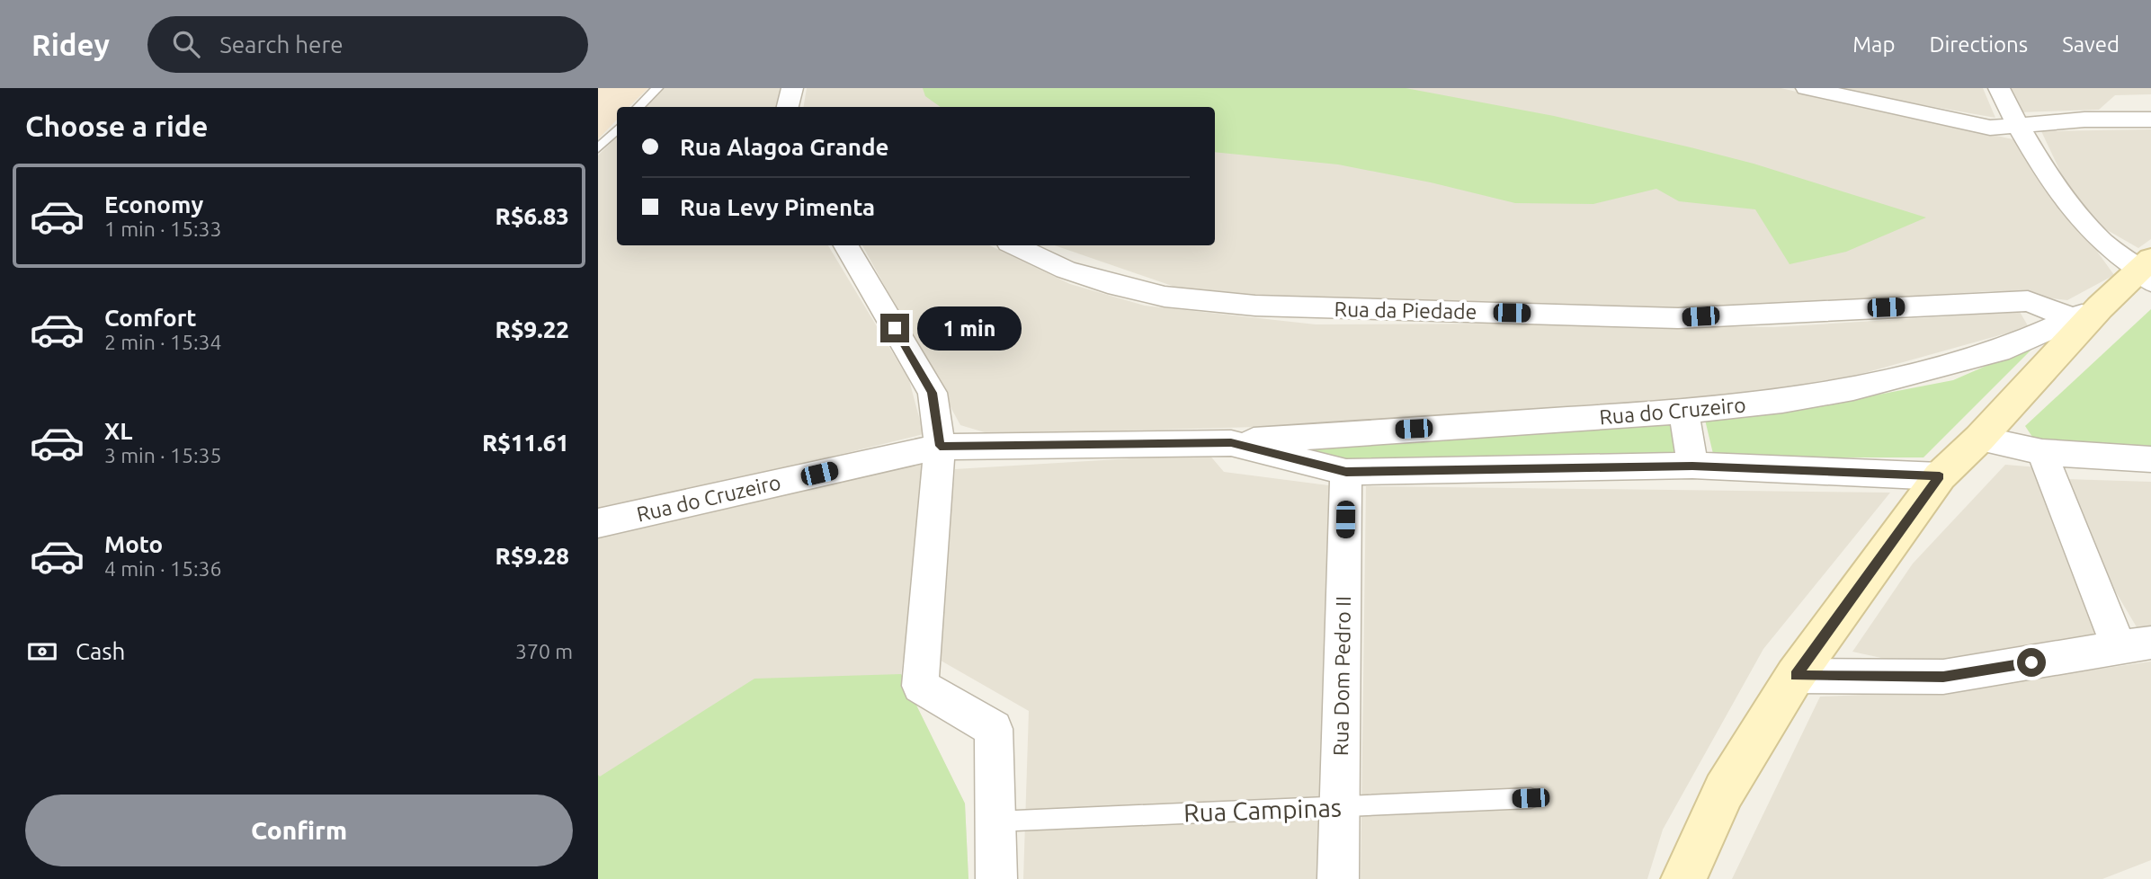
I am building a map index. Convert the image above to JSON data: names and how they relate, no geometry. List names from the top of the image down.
{
  "streets": {
    "street": ["Rua da Piedade", "Rua do Cruzeiro", "Rua Dom Pedro II"],
    "lane": ["Rua Campinas"]
  },
  "crossings": [
    ["Rua da Piedade", "Rua do Cruzeiro"],
    ["Rua do Cruzeiro", "Rua Dom Pedro II"],
    ["Rua Dom Pedro II", "Rua Campinas"]
  ],
  "page": {
    "header": "Ridey",
    "search": "Search here",
    "nav": ["Map", "Directions", "Saved"],
    "heading": "Choose a ride",
    "banner": ["Rua Alagoa Grande", "Rua Levy Pimenta"],
    "list": [
      {
        "name": "Economy",
        "note": "1 min · 15:33",
        "value": "R$6.83"
      },
      {
        "name": "Comfort",
        "note": "2 min · 15:34",
        "value": "R$9.22"
      },
      {
        "name": "XL",
        "note": "3 min · 15:35",
        "value": "R$11.61"
      },
      {
        "name": "Moto",
        "note": "4 min · 15:36",
        "value": "R$9.28"
      }
    ],
    "bubble": "1 min",
    "pay": ["Cash", "370 m"],
    "buttons": "Confirm"
  }
}
